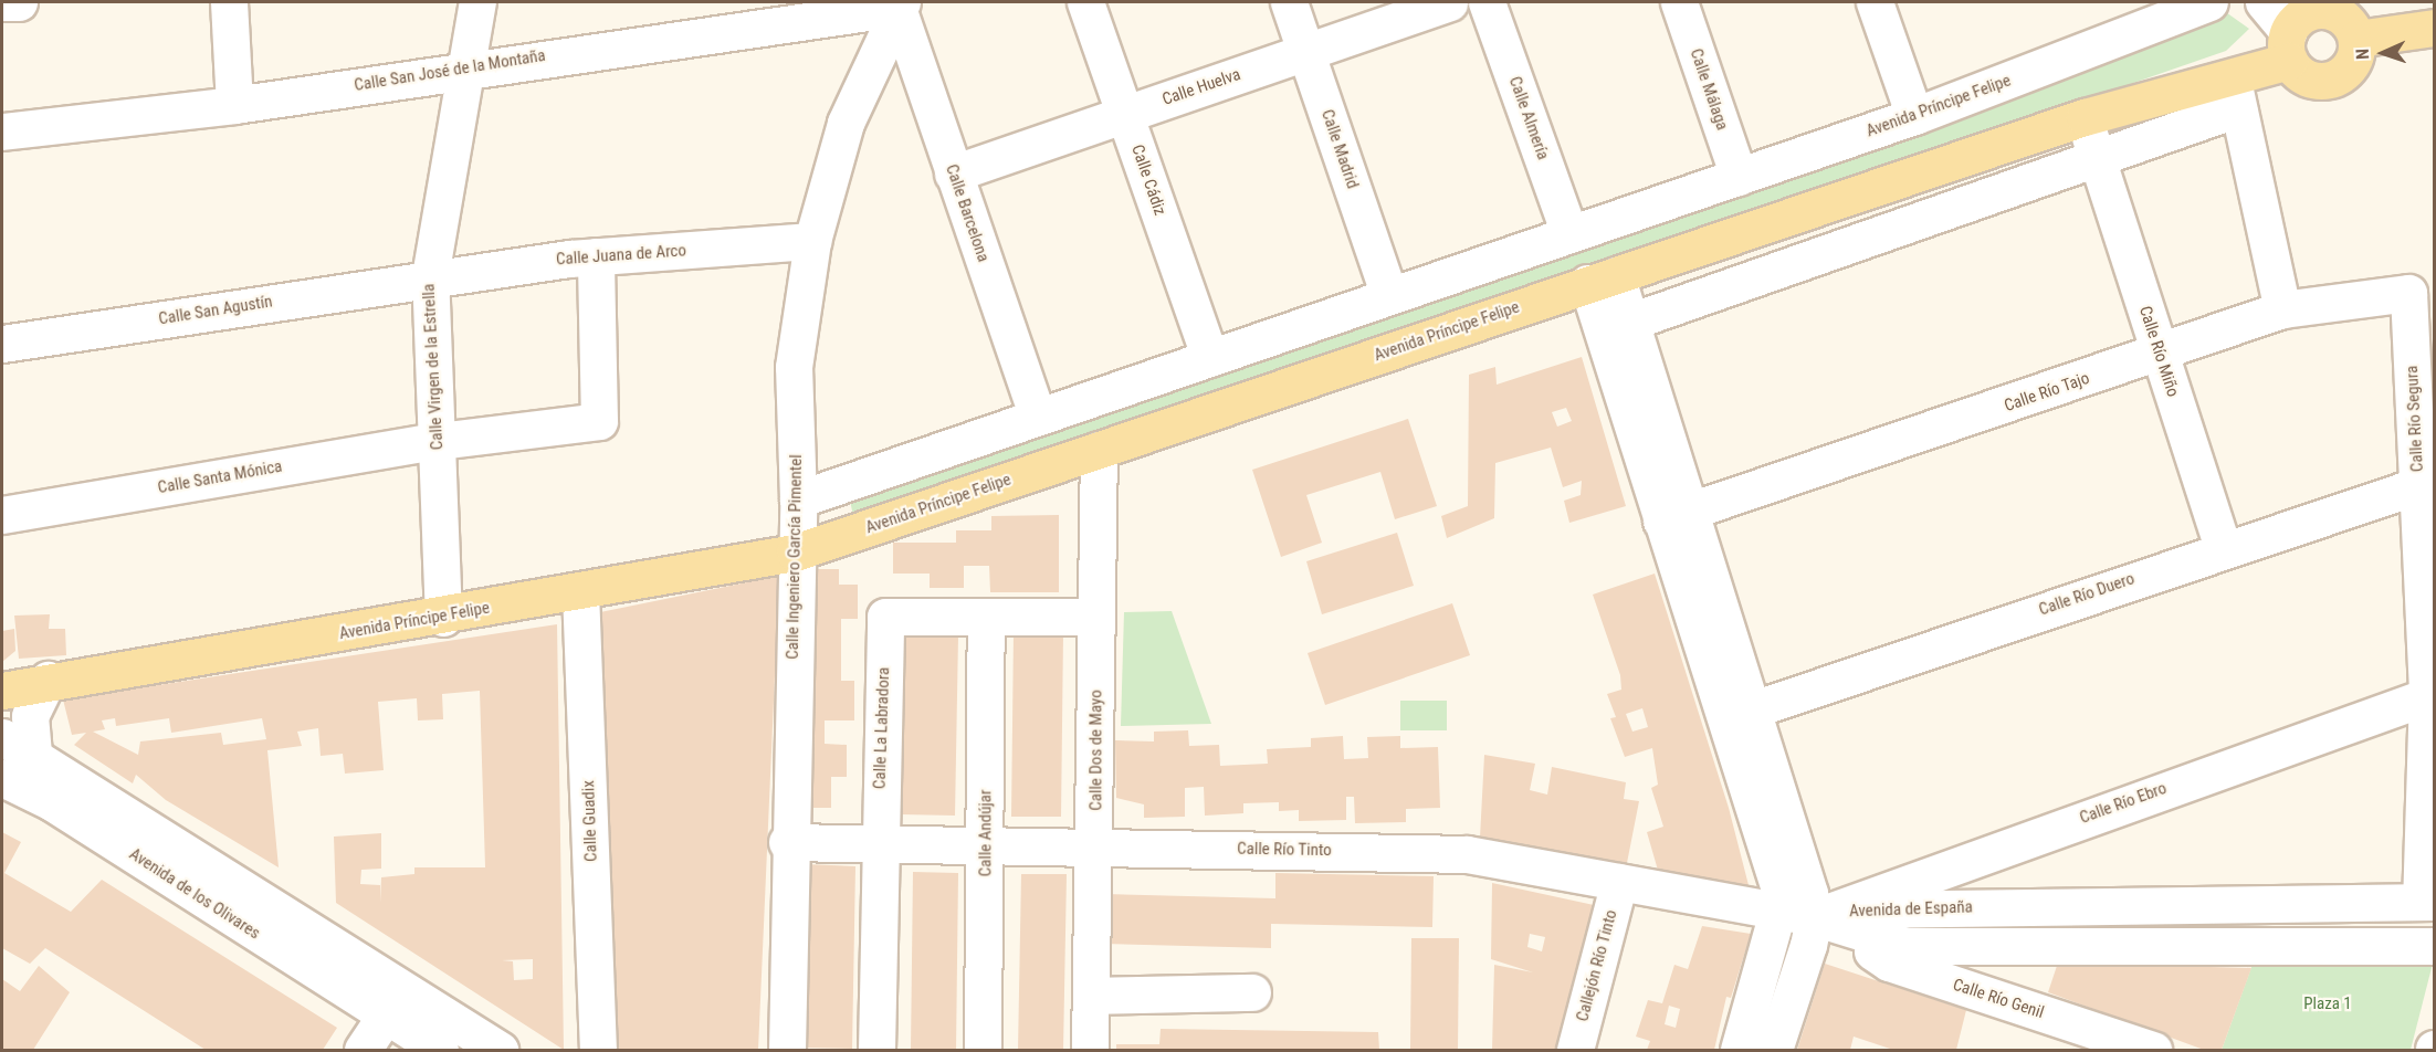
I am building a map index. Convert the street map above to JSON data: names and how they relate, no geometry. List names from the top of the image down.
{
  "streets": {
    "main road": ["Avenida Príncipe Felipe"],
    "street": [
      "Calle San José de la Montaña",
      "Calle Huelva",
      "Calle Málaga",
      "Calle Almería",
      "Calle Madrid",
      "Calle Cádiz",
      "Calle Barcelona",
      "Calle Juana de Arco",
      "Calle San Agustín",
      "Calle Río Miño",
      "Calle Virgen de la Estrella",
      "Calle Río Tajo",
      "Calle Río Segura",
      "Calle Santa Mónica",
      "Calle Ingeniero García Pimentel",
      "Calle Río Duero",
      "Calle La Labradora",
      "Calle Dos de Mayo",
      "Calle Río Ebro",
      "Calle Guadix",
      "Calle Andújar",
      "Calle Río Tinto",
      "Avenida de los Olivares",
      "Avenida de España",
      "Callejón Río Tinto",
      "Calle Río Genil"
    ]
  },
  "crossings": [
    ["Calle San José de la Montaña", "Calle Barcelona"],
    ["Calle San José de la Montaña", "Calle Virgen de la Estrella"],
    ["Calle San José de la Montaña", "Calle Ingeniero García Pimentel"],
    ["Calle Huelva", "Calle Madrid"],
    ["Calle Huelva", "Calle Cádiz"],
    ["Calle Huelva", "Calle Barcelona"],
    ["Calle Málaga", "Avenida Príncipe Felipe"],
    ["Avenida Príncipe Felipe", "Calle Almería"],
    ["Avenida Príncipe Felipe", "Calle Madrid"],
    ["Avenida Príncipe Felipe", "Calle Cádiz"],
    ["Avenida Príncipe Felipe", "Calle Barcelona"],
    ["Avenida Príncipe Felipe", "Calle Río Miño"],
    ["Avenida Príncipe Felipe", "Calle Virgen de la Estrella"],
    ["Avenida Príncipe Felipe", "Calle Ingeniero García Pimentel"],
    ["Avenida Príncipe Felipe", "Calle Dos de Mayo"],
    ["Avenida Príncipe Felipe", "Calle Guadix"],
    ["Calle Barcelona", "Calle Ingeniero García Pimentel"],
    ["Calle Juana de Arco", "Calle San Agustín"],
    ["Calle Juana de Arco", "Calle Virgen de la Estrella"],
    ["Calle Juana de Arco", "Calle Santa Mónica"],
    ["Calle Juana de Arco", "Calle Ingeniero García Pimentel"],
    ["Calle San Agustín", "Calle Virgen de la Estrella"],
    ["Calle Río Miño", "Calle Río Tajo"],
    ["Calle Río Miño", "Calle Río Duero"],
    ["Calle Virgen de la Estrella", "Calle Santa Mónica"],
    ["Calle Río Tajo", "Calle Río Segura"],
    ["Calle Río Segura", "Calle Río Duero"],
    ["Calle Río Segura", "Calle Río Ebro"],
    ["Calle Río Segura", "Avenida de España"],
    ["Calle Ingeniero García Pimentel", "Calle Río Tinto"],
    ["Calle La Labradora", "Calle Dos de Mayo"],
    ["Calle La Labradora", "Calle Andújar"],
    ["Calle La Labradora", "Calle Río Tinto"],
    ["Calle Dos de Mayo", "Calle Río Tinto"],
    ["Calle Río Ebro", "Calle Río Tinto"],
    ["Calle Río Ebro", "Avenida de España"],
    ["Calle Andújar", "Calle Río Tinto"],
    ["Calle Río Tinto", "Avenida de España"],
    ["Calle Río Tinto", "Callejón Río Tinto"],
    ["Avenida de España", "Calle Río Genil"]
  ],
  "parks": ["Plaza 1"],
  "north": "left"
}
